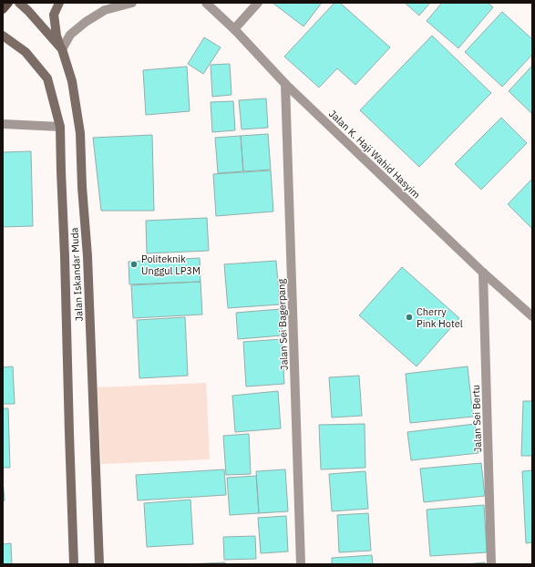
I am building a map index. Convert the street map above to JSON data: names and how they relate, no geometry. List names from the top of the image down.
{
  "streets": {
    "main road": ["Jalan Iskandar Muda"],
    "street": ["Jalan K. Haji Wahid Hasyim", "Jalan Sei Bagerpang", "Jalan Sei Bertu"]
  },
  "crossings": [
    ["Jalan K. Haji Wahid Hasyim", "Jalan Sei Bagerpang"],
    ["Jalan K. Haji Wahid Hasyim", "Jalan Sei Bertu"]
  ],
  "places": ["Politeknik Unggul LP3M", "Cherry Pink Hotel"]
}
